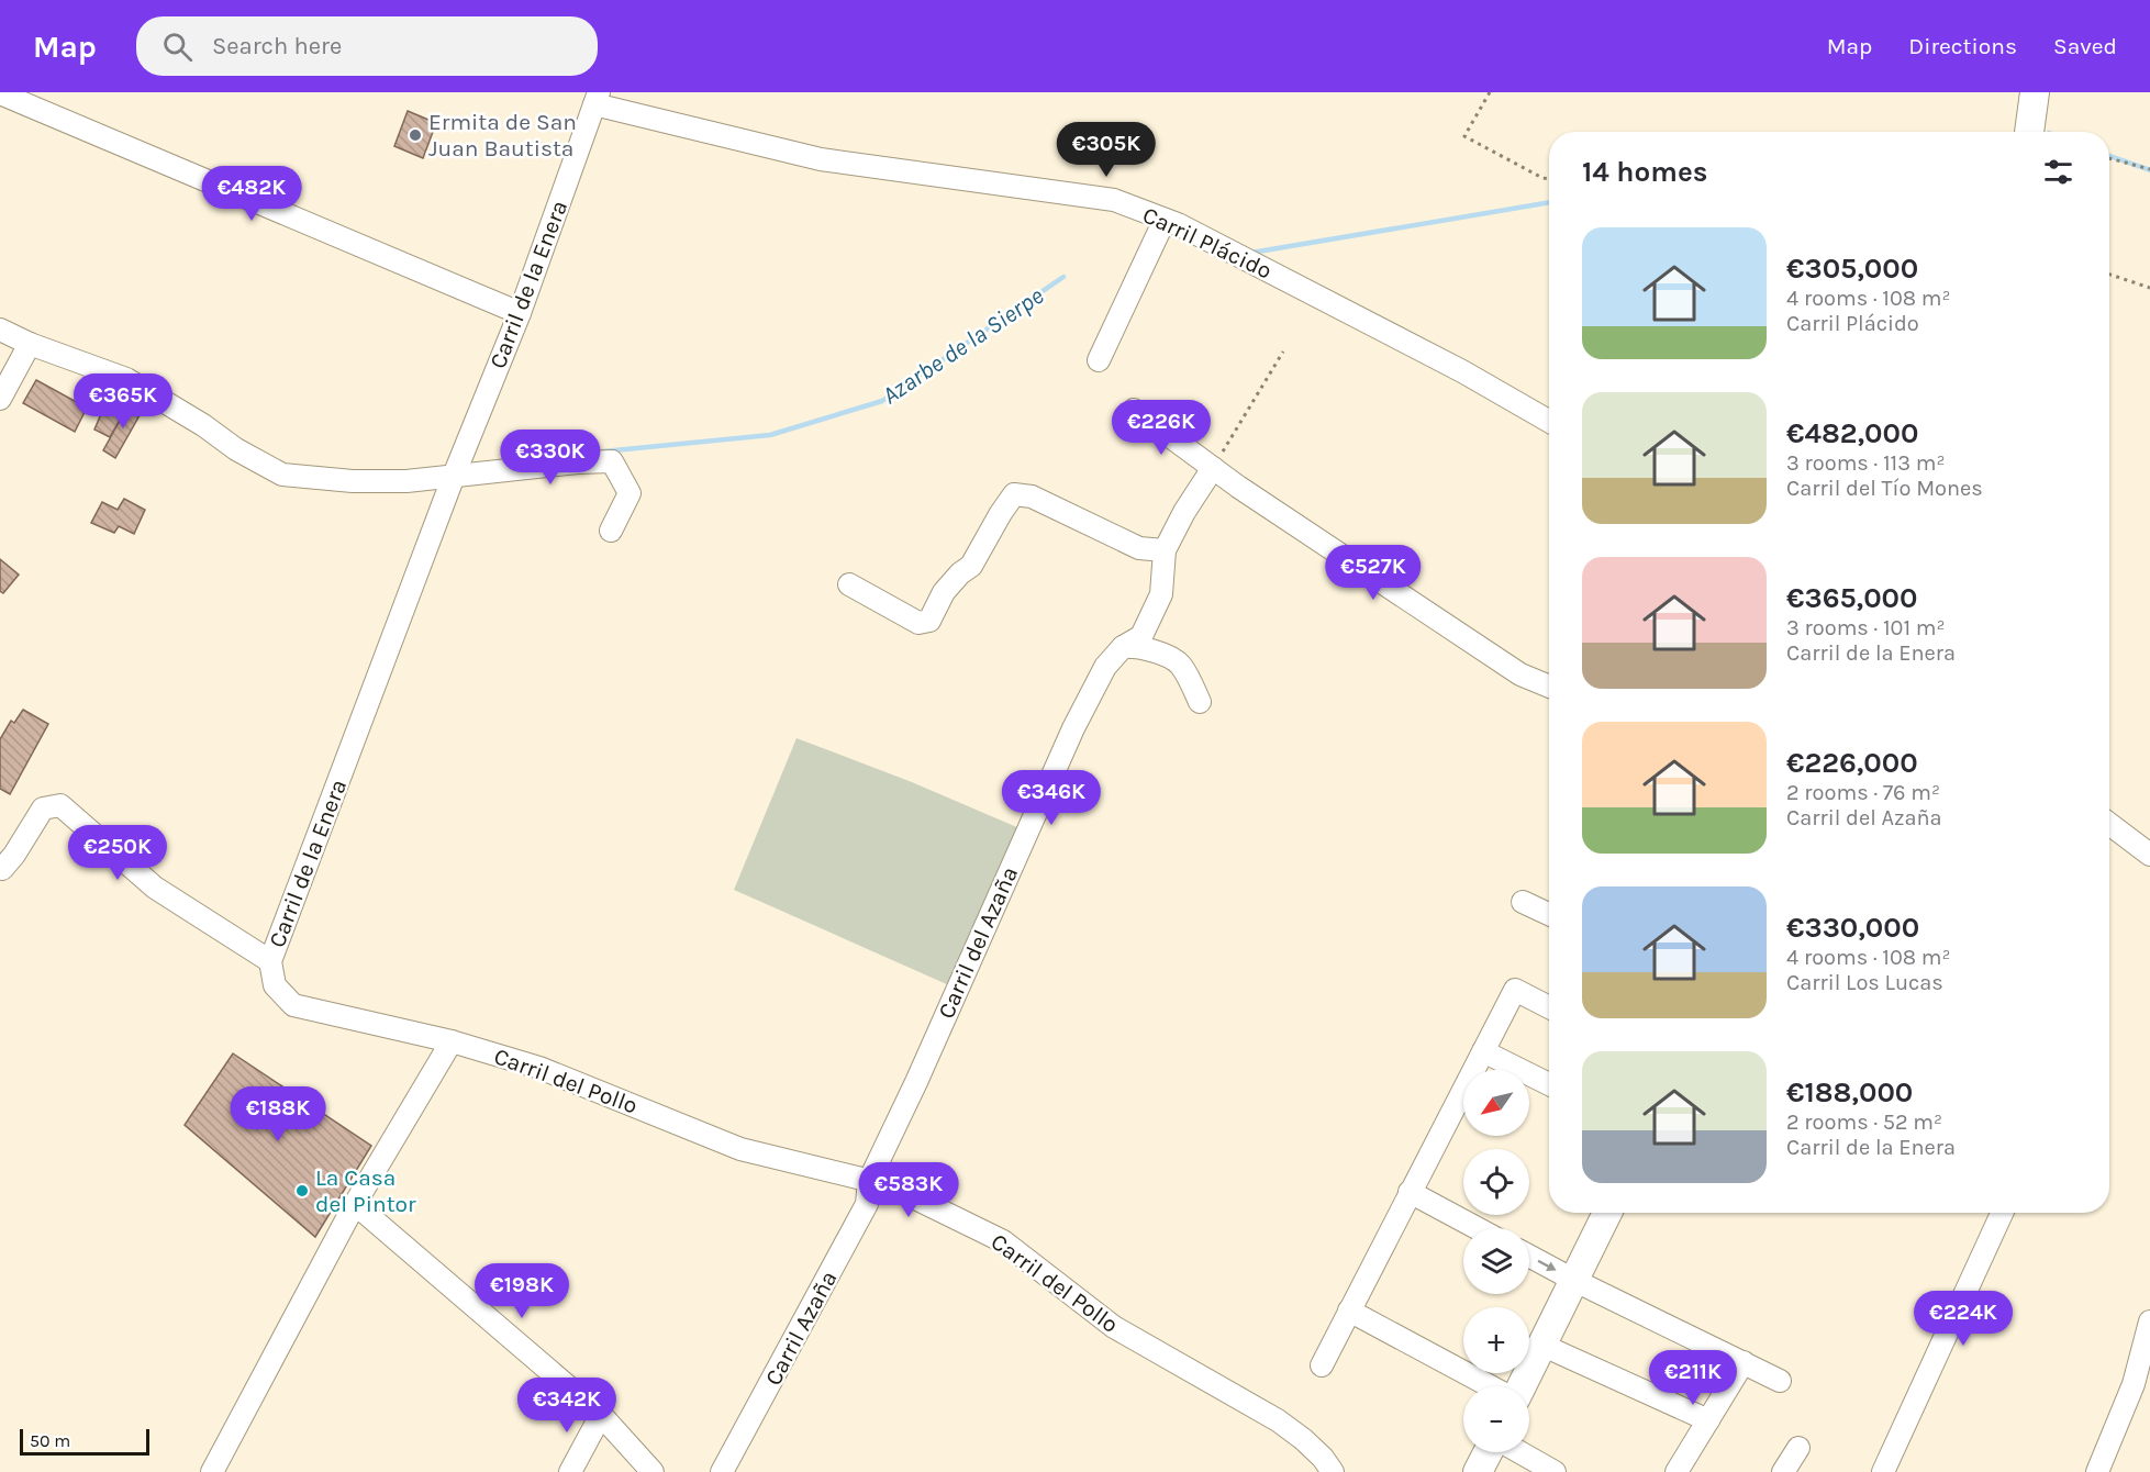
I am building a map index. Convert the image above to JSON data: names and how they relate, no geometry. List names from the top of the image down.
{
  "streets": {
    "street": [
      "Carril Plácido",
      "Carril de la Enera",
      "Carril del Azaña",
      "Carril del Pollo",
      "Carril Azaña"
    ]
  },
  "crossings": [
    ["Carril Plácido", "Carril de la Enera"],
    ["Carril de la Enera", "Carril del Pollo"],
    ["Carril del Azaña", "Carril del Pollo"],
    ["Carril del Azaña", "Carril Azaña"],
    ["Carril del Pollo", "Carril Azaña"]
  ],
  "water": ["Azarbe de la Sierpe"],
  "places": ["Ermita de San Juan Bautista", "La Casa del Pintor"],
  "scale_bar": "50 m",
  "north": "bottom left",
  "page": {
    "header": "Map",
    "search": "Search here",
    "nav": ["Map", "Directions", "Saved"],
    "price": [
      "€305K",
      "€482K",
      "€365K",
      "€226K",
      "€330K",
      "€527K",
      "€346K",
      "€250K",
      "€188K",
      "€583K",
      "€198K",
      "€224K",
      "€211K",
      "€342K"
    ],
    "heading": "14 homes",
    "list": [
      {
        "name": "€305,000",
        "note": "4 rooms · 108 m² · Carril Plácido"
      },
      {
        "name": "€482,000",
        "note": "3 rooms · 113 m² · Carril del Tío Mones"
      },
      {
        "name": "€365,000",
        "note": "3 rooms · 101 m² · Carril de la Enera"
      },
      {
        "name": "€226,000",
        "note": "2 rooms · 76 m² · Carril del Azaña"
      },
      {
        "name": "€330,000",
        "note": "4 rooms · 108 m² · Carril Los Lucas"
      },
      {
        "name": "€188,000",
        "note": "2 rooms · 52 m² · Carril de la Enera"
      }
    ],
    "map_buttons": ["+", "−"],
    "scale": "50 m"
  }
}
